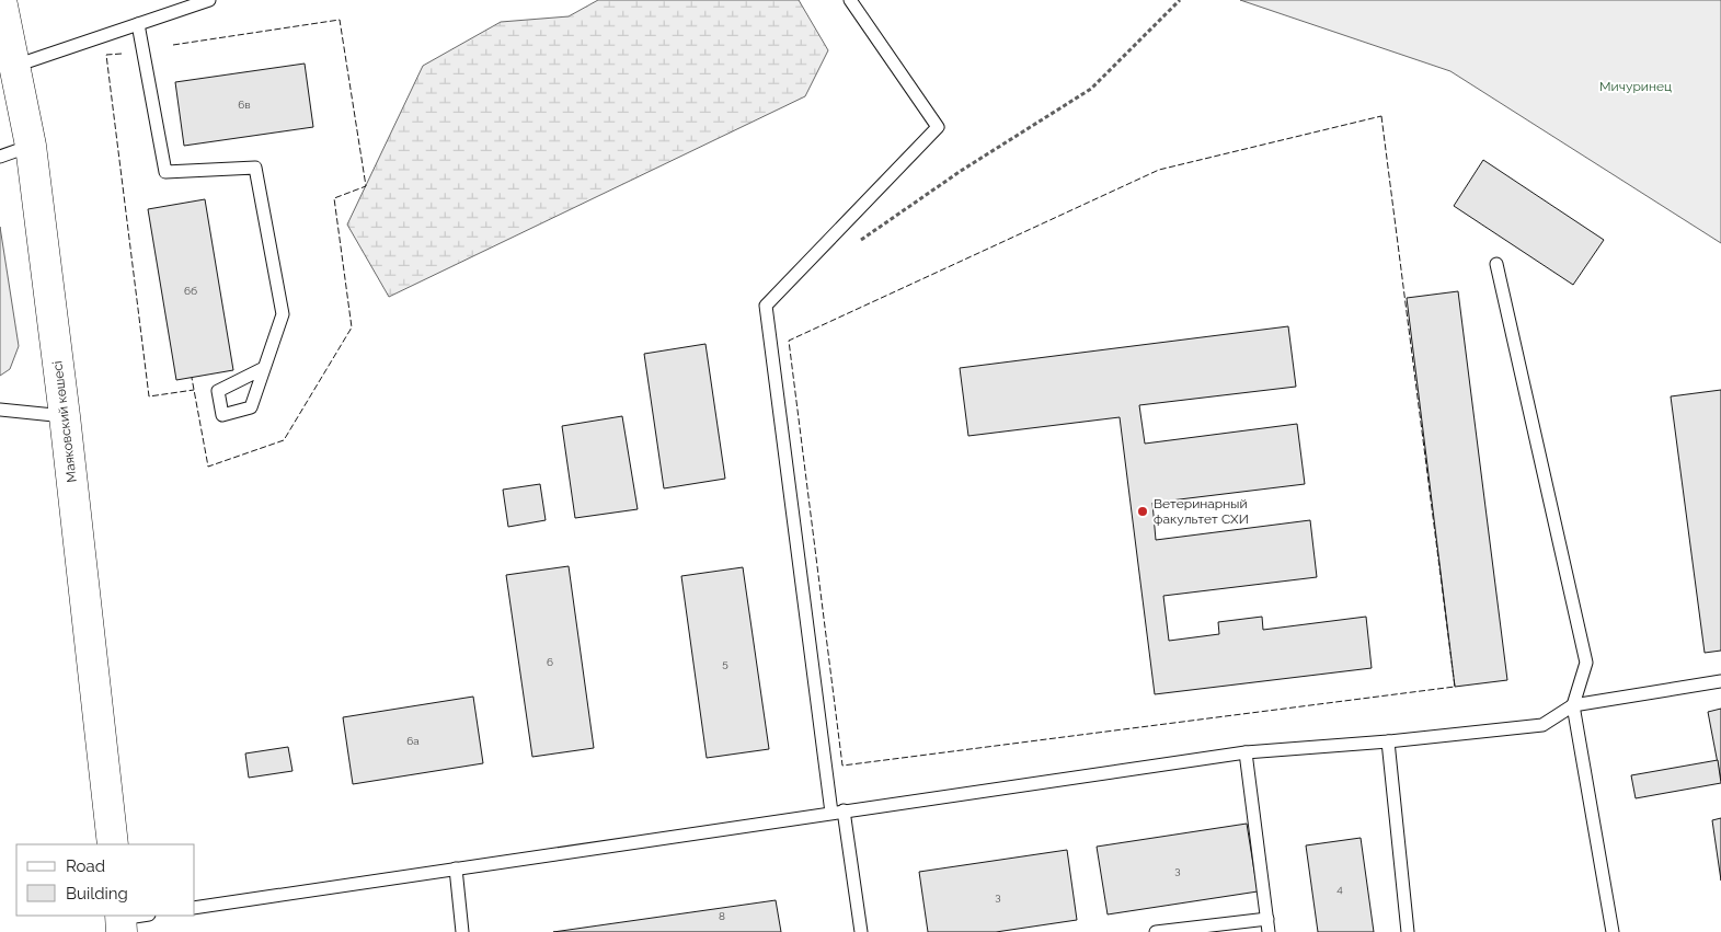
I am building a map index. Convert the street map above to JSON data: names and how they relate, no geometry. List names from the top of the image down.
{
  "streets": {
    "main road": ["Маяковский көшесі"]
  },
  "parks": ["Мичуринец"],
  "places": ["Ветеринарный факультет СХИ"],
  "house_numbers": [
    "6в",
    "6б",
    "6",
    "5",
    "6а",
    "3",
    "4",
    "3",
    "8"
  ],
  "legend": ["Road", "Building"]
}
